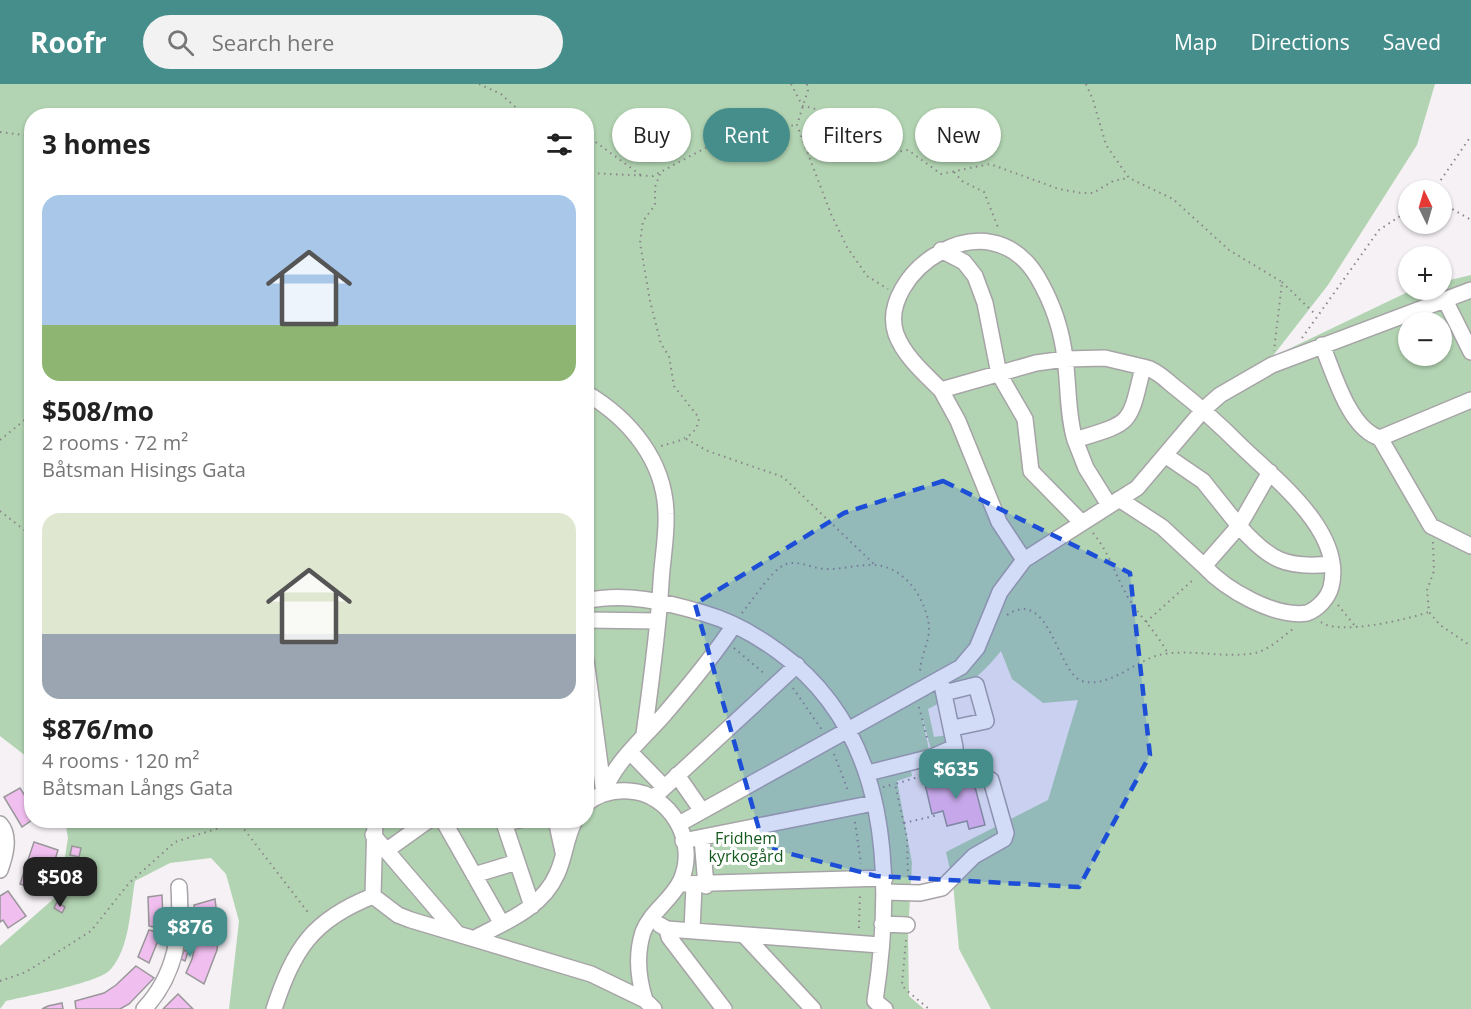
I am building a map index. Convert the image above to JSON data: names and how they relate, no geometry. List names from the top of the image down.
{
  "parks": ["Fridhem kyrkogård"],
  "north": "top",
  "page": {
    "header": "Roofr",
    "search": "Search here",
    "nav": ["Map", "Directions", "Saved"],
    "chip": [
      "Buy",
      "Rent",
      "Filters",
      "New"
    ],
    "heading": "3 homes",
    "map_buttons": ["+", "−"],
    "list": [
      {
        "name": "$508/mo",
        "note": "2 rooms · 72 m² · Båtsman Hisings Gata"
      },
      {
        "name": "$876/mo",
        "note": "4 rooms · 120 m² · Båtsman Långs Gata"
      }
    ],
    "price": ["$635", "$508", "$876"]
  }
}
